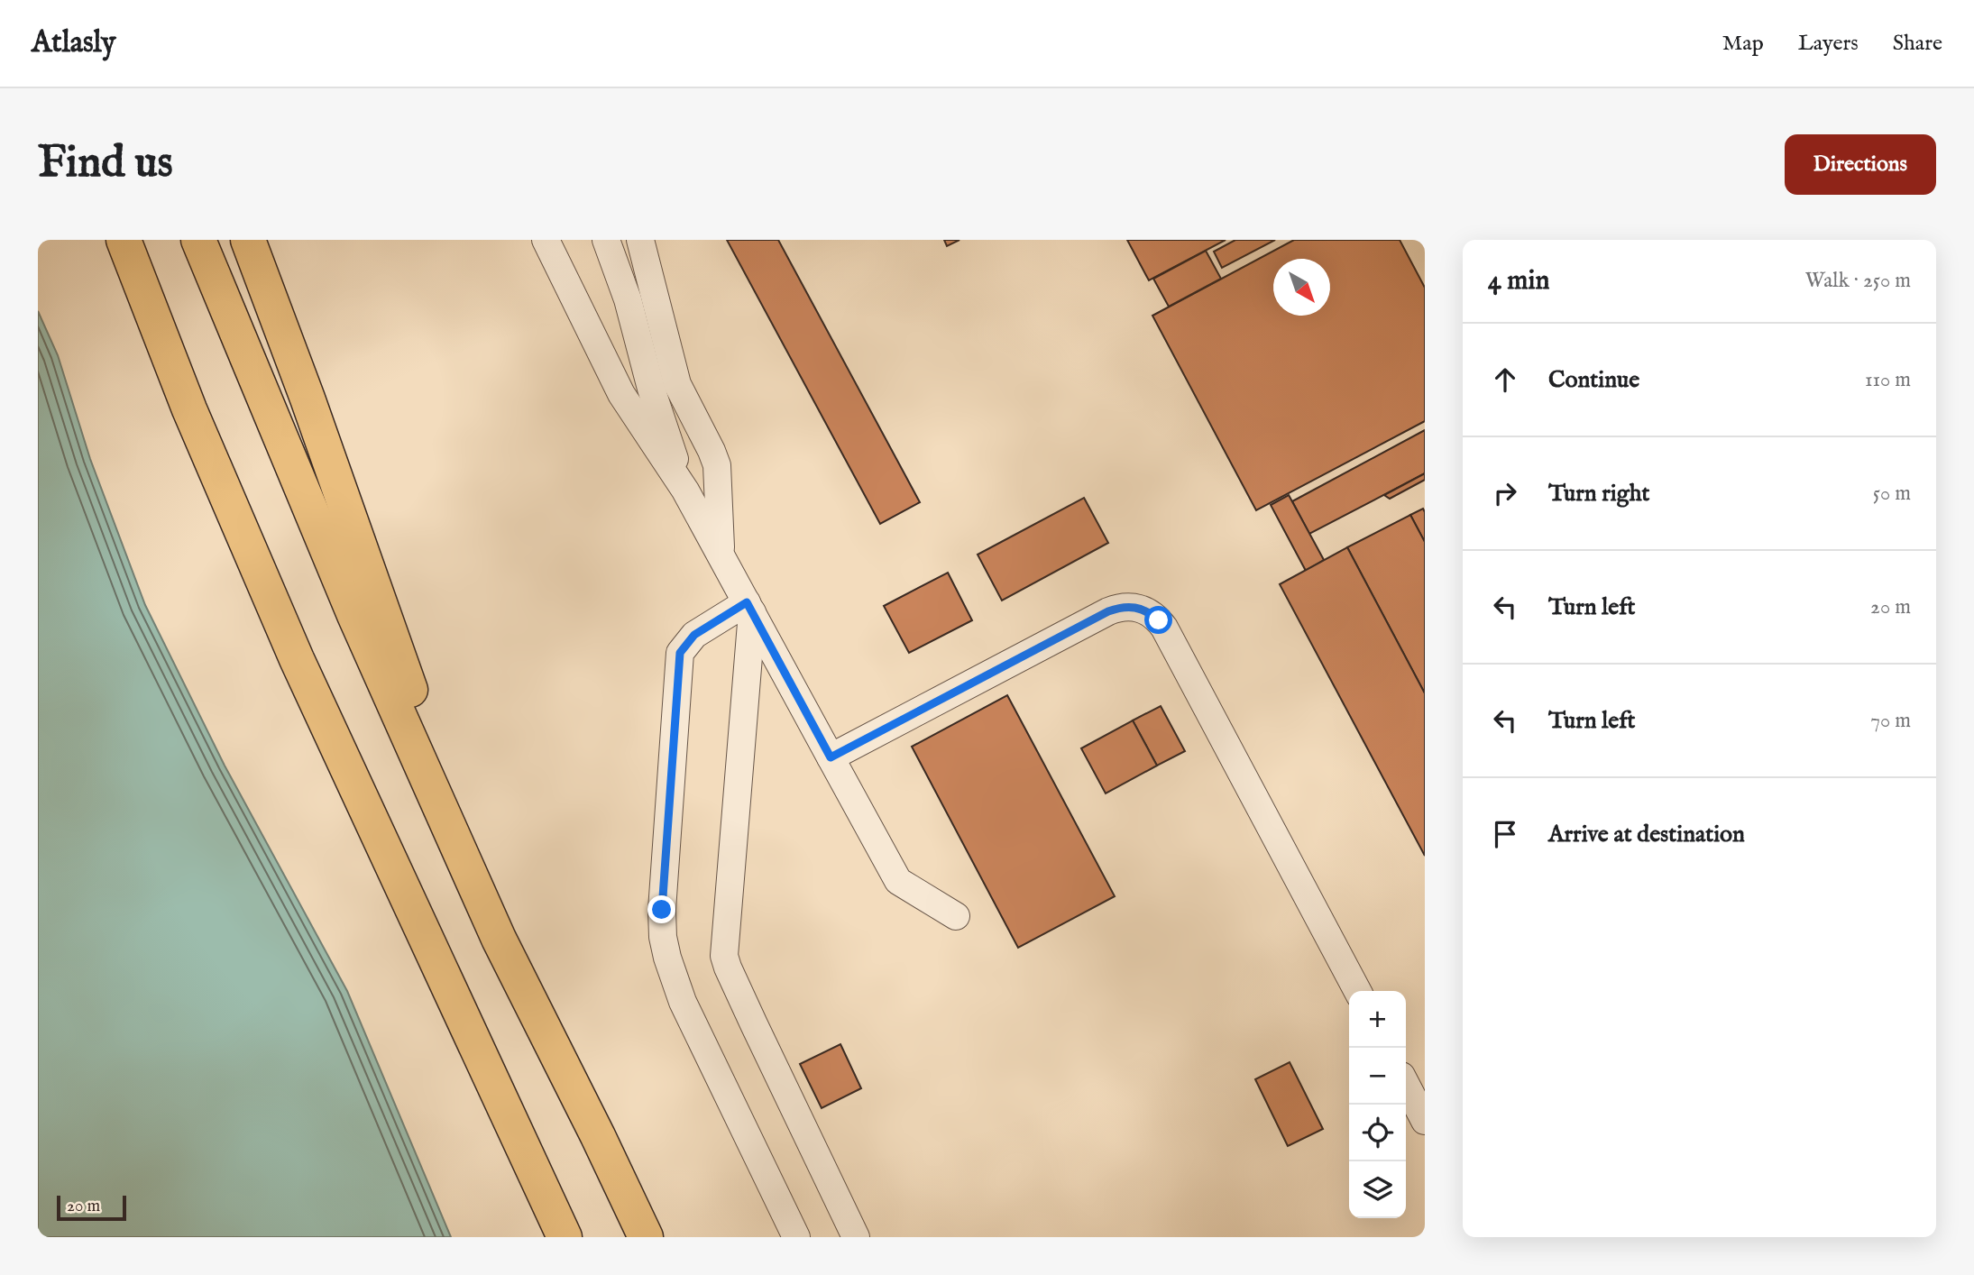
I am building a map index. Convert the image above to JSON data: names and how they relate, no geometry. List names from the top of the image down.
{
  "scale_bar": "20 m",
  "north": "bottom right",
  "page": {
    "header": "Atlasly",
    "nav": ["Map", "Layers", "Share"],
    "buttons": "Directions",
    "title": "Find us",
    "heading": ["4 min", "Walk · 250 m"],
    "list": [
      ["Continue", "110 m"],
      ["Turn right", "50 m"],
      ["Turn left", "20 m"],
      ["Turn left", "70 m"],
      "Arrive at destination"
    ],
    "map_buttons": ["+", "−"],
    "scale": "20 m"
  }
}
